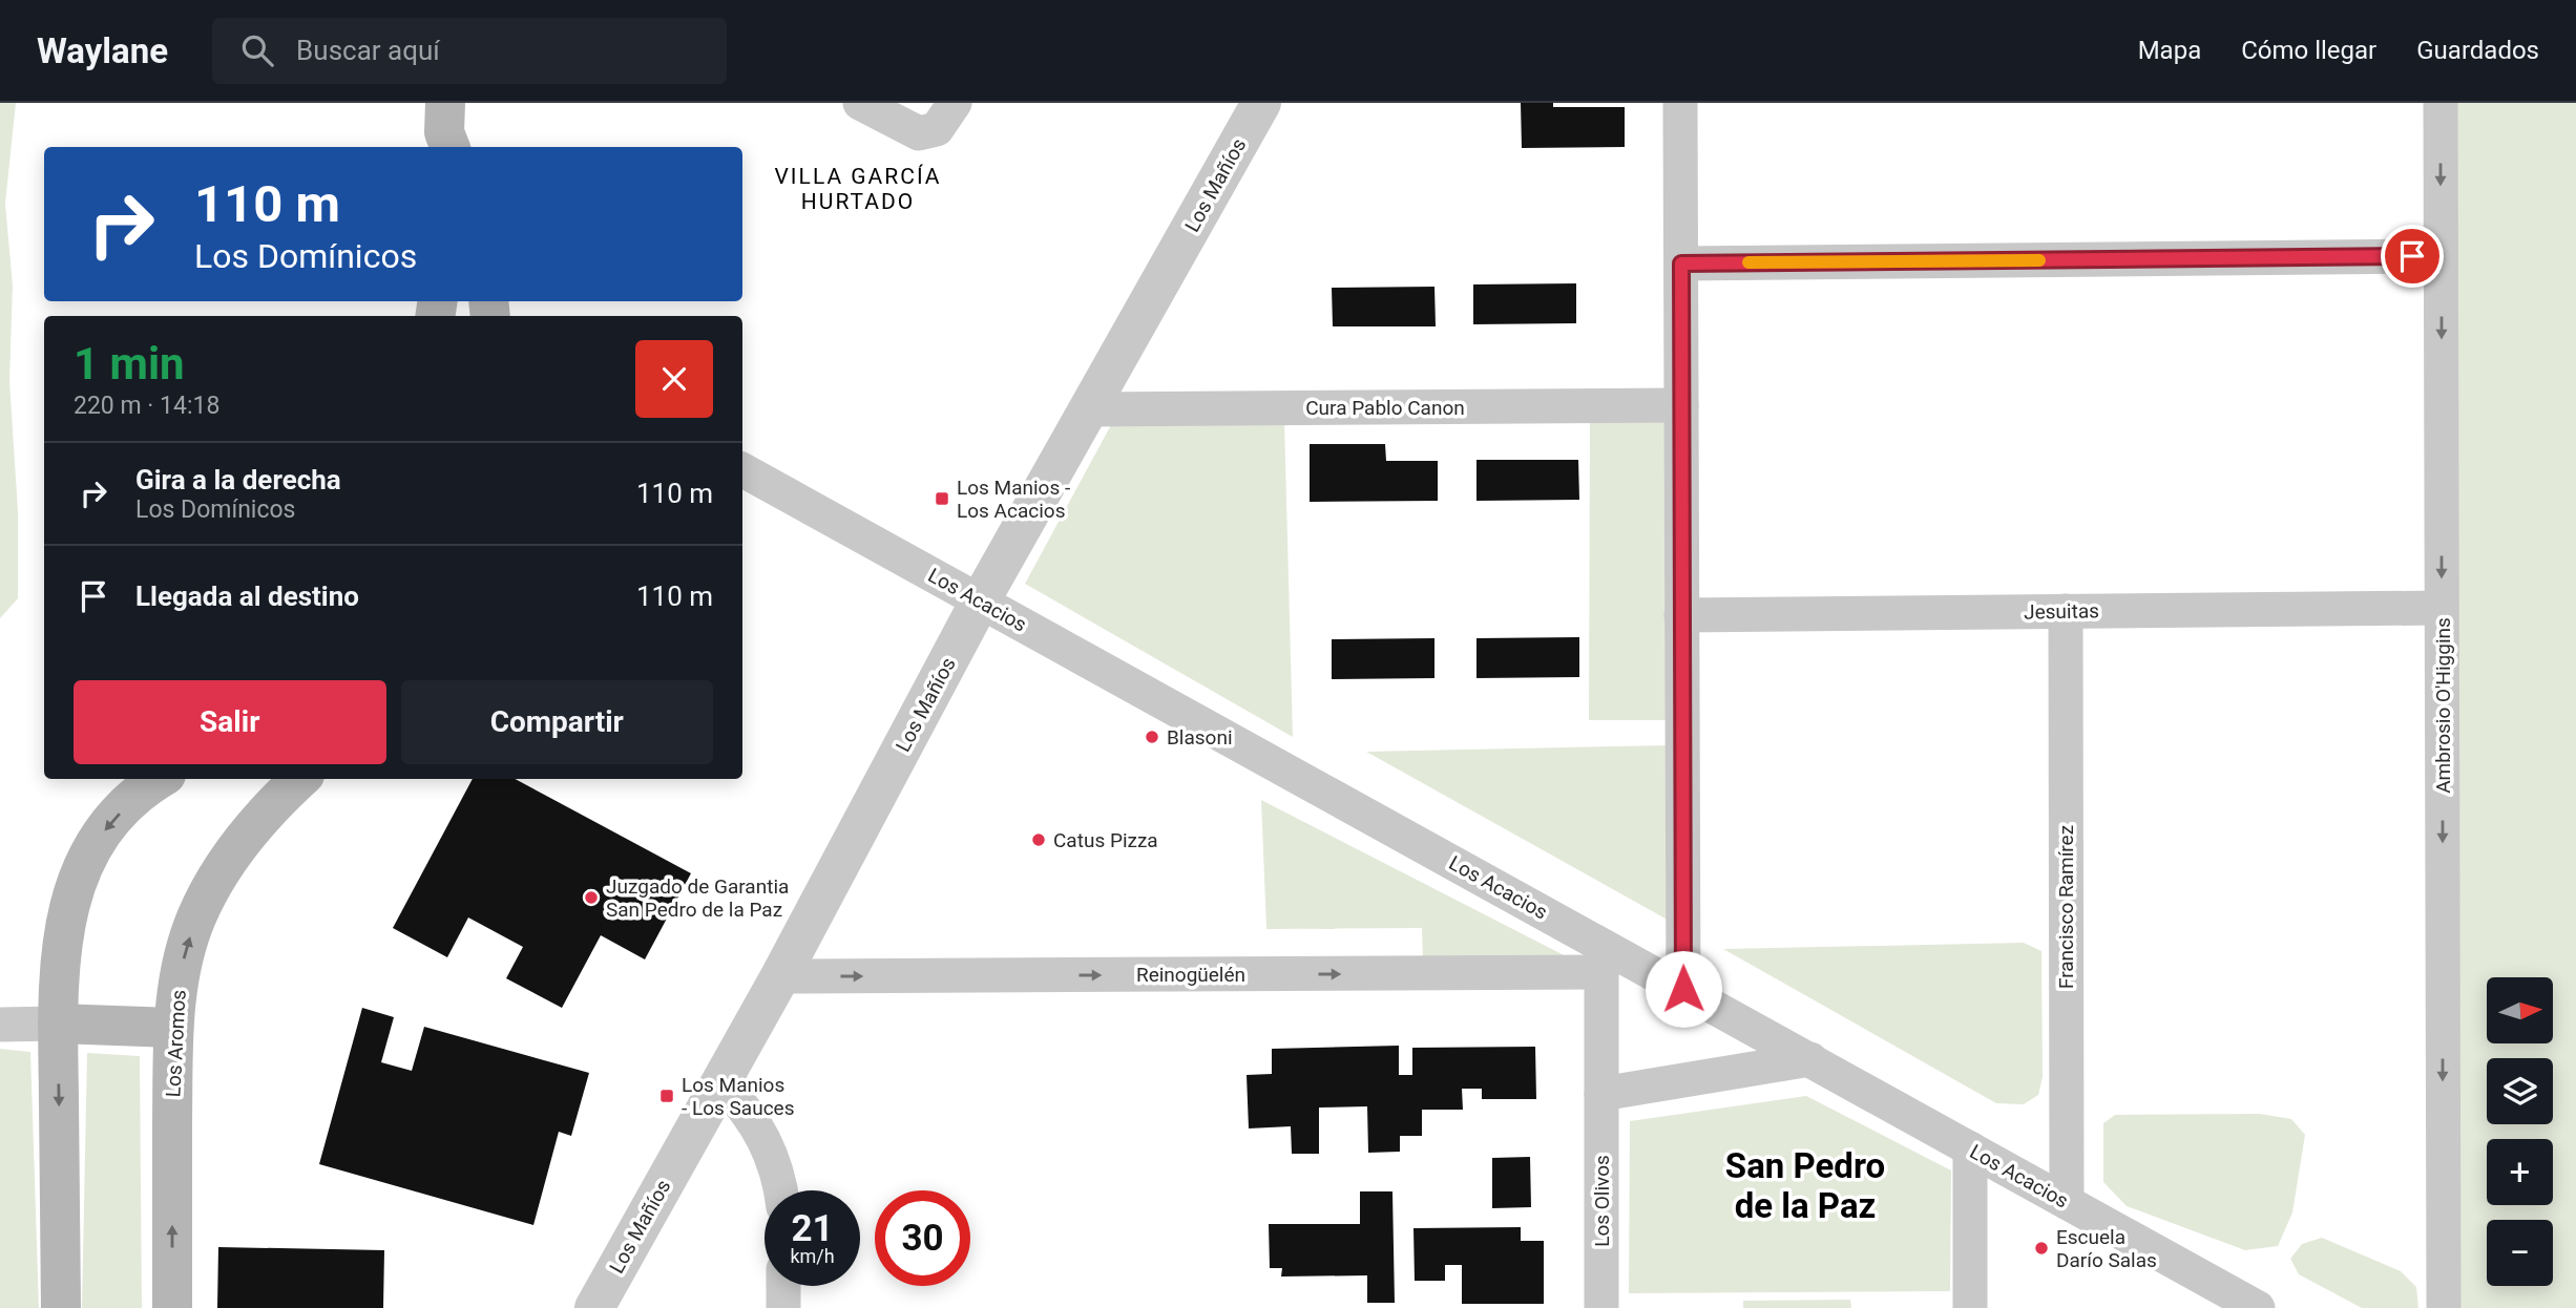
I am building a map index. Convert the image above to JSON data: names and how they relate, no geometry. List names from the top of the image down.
{
  "streets": {
    "main road": ["Los Aromos"],
    "street": [
      "Los Mañíos",
      "Cura Pablo Canon",
      "Los Acacios",
      "Jesuitas",
      "Ambrosio O'Higgins",
      "Francisco Ramírez",
      "Reinogüelén",
      "Los Olivos"
    ]
  },
  "crossings": [
    ["Los Mañíos", "Cura Pablo Canon"],
    ["Los Mañíos", "Los Acacios"],
    ["Los Mañíos", "Reinogüelén"],
    ["Los Acacios", "Francisco Ramírez"],
    ["Los Acacios", "Reinogüelén"],
    ["Los Acacios", "Los Olivos"],
    ["Jesuitas", "Ambrosio O'Higgins"],
    ["Jesuitas", "Francisco Ramírez"],
    ["Reinogüelén", "Los Olivos"]
  ],
  "one_way": ["Ambrosio O'Higgins", "Reinogüelén"],
  "districts": ["VILLA GARCÍA HURTADO", "San Pedro de la Paz"],
  "places": {
    "transit": ["Los Manios - Los Acacios", "Los Manios - Los Sauces"],
    "other": [
      "Blasoni",
      "Catus Pizza",
      "Juzgado de Garantia San Pedro de la Paz",
      "Escuela Darío Salas"
    ]
  },
  "north": "right",
  "page": {
    "header": "Waylane",
    "search": "Buscar aquí",
    "nav": ["Mapa", "Cómo llegar", "Guardados"],
    "turn": ["110 m", "Los Domínicos"],
    "heading": ["1 min", "220 m · 14:18"],
    "list": [
      {
        "name": "Gira a la derecha",
        "note": "Los Domínicos",
        "value": "110 m"
      },
      {
        "name": "Llegada al destino",
        "value": "110 m"
      }
    ],
    "buttons": ["Salir", "Compartir"],
    "map_buttons": ["+", "−"],
    "speed": "21 km/h",
    "limit": "30"
  }
}
